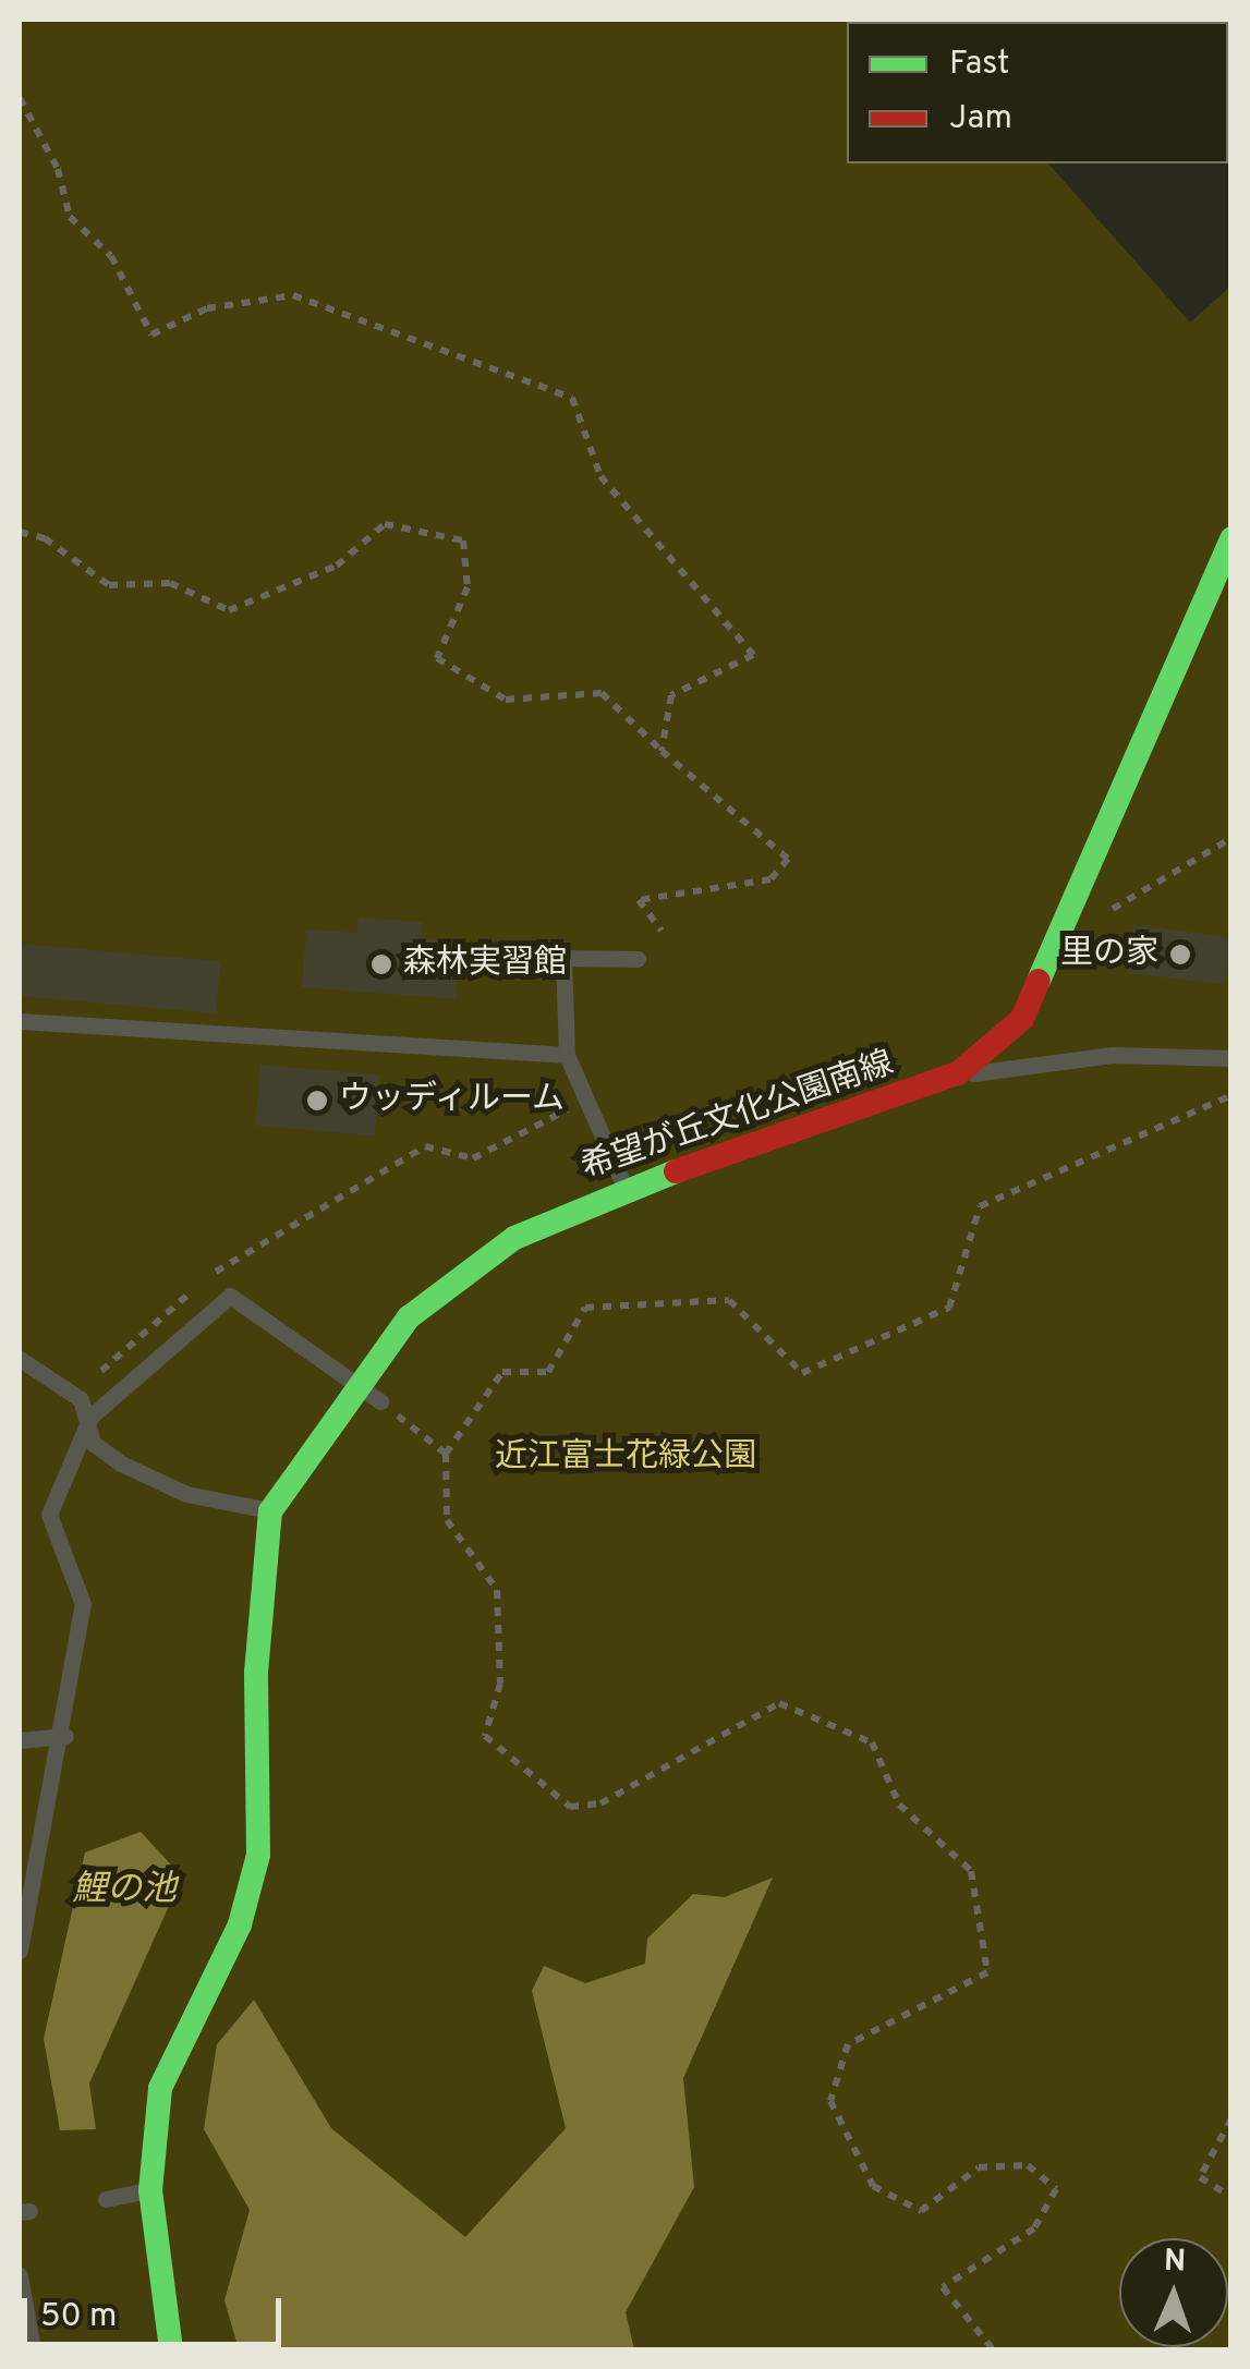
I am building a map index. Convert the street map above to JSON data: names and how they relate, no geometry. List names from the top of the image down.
{
  "streets": {
    "main road": ["希望が丘文化公園南線"]
  },
  "water": ["鯉の池"],
  "parks": ["近江富士花緑公園"],
  "places": ["里の家", "森林実習館", "ウッディルーム"],
  "legend": ["Fast", "Jam"],
  "scale_bar": "50 m",
  "north": "top"
}
